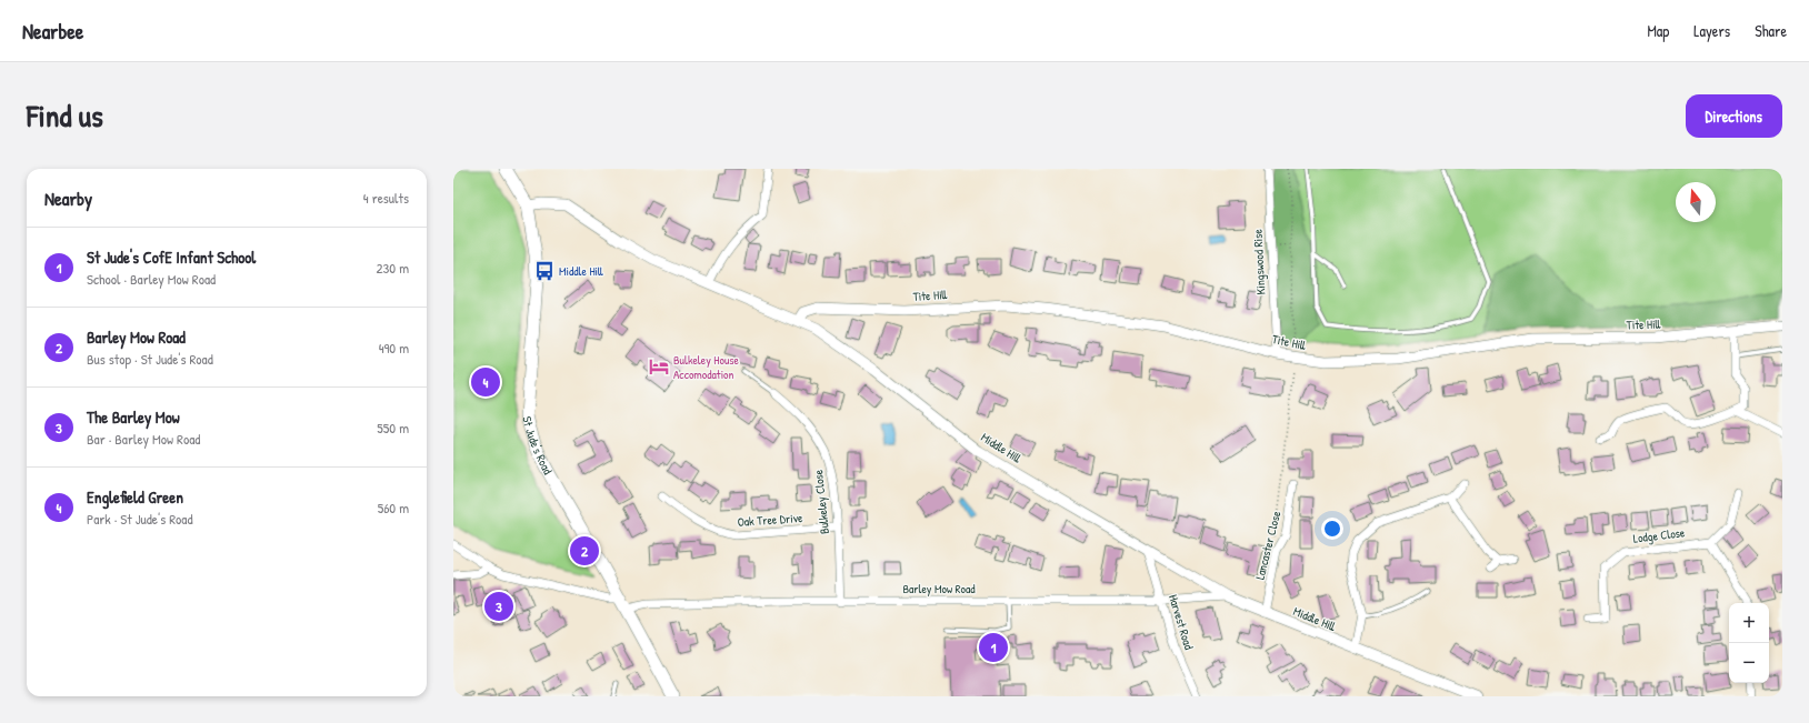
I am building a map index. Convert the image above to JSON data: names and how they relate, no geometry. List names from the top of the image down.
{
  "streets": {
    "main road": ["St Jude's Road"],
    "street": [
      "Kingswood Rise",
      "Tite Hill",
      "Middle Hill",
      "Bulkeley Close",
      "Oak Tree Drive",
      "Lodge Close",
      "Lancaster Close",
      "Barley Mow Road",
      "Harvest Road"
    ]
  },
  "crossings": [
    ["Kingswood Rise", "Tite Hill"],
    ["Tite Hill", "Middle Hill"],
    ["St Jude's Road", "Middle Hill"],
    ["St Jude's Road", "Barley Mow Road"],
    ["Middle Hill", "Lancaster Close"],
    ["Middle Hill", "Barley Mow Road"],
    ["Middle Hill", "Harvest Road"],
    ["Bulkeley Close", "Oak Tree Drive"],
    ["Bulkeley Close", "Barley Mow Road"],
    ["Barley Mow Road", "Harvest Road"]
  ],
  "places": {
    "bus stop": ["Middle Hill"],
    "hotel": ["Bulkeley House Accomodation"]
  },
  "north": "top",
  "page": {
    "header": "Nearbee",
    "nav": ["Map", "Layers", "Share"],
    "title": "Find us",
    "buttons": "Directions",
    "heading": ["Nearby", "4 results"],
    "list": [
      {
        "mark": "1",
        "name": "St Jude's CofE Infant School",
        "note": "School · Barley Mow Road",
        "value": "230 m"
      },
      {
        "mark": "2",
        "name": "Barley Mow Road",
        "note": "Bus stop · St Jude's Road",
        "value": "490 m"
      },
      {
        "mark": "3",
        "name": "The Barley Mow",
        "note": "Bar · Barley Mow Road",
        "value": "550 m"
      },
      {
        "mark": "4",
        "name": "Englefield Green",
        "note": "Park · St Jude's Road",
        "value": "560 m"
      }
    ],
    "pins": [
      "4",
      "2",
      "3",
      "1"
    ],
    "map_buttons": ["+", "−"]
  }
}
